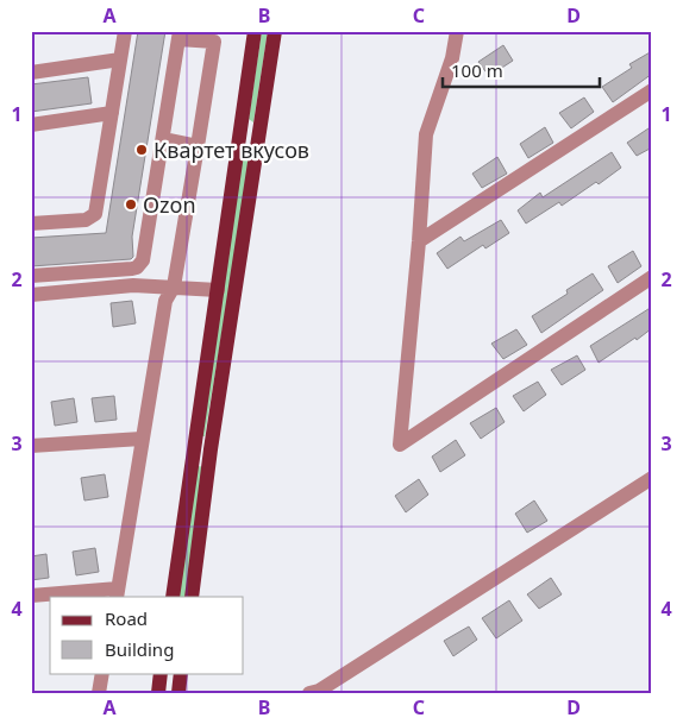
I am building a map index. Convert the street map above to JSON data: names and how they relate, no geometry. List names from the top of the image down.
{
  "places": ["Квартет вкусов", "Ozon"],
  "legend": ["Road", "Building"],
  "scale_bar": "100 m",
  "grid": {
    "columns": [
      "A",
      "B",
      "C",
      "D"
    ],
    "rows": [
      "1",
      "2",
      "3",
      "4"
    ]
  }
}
